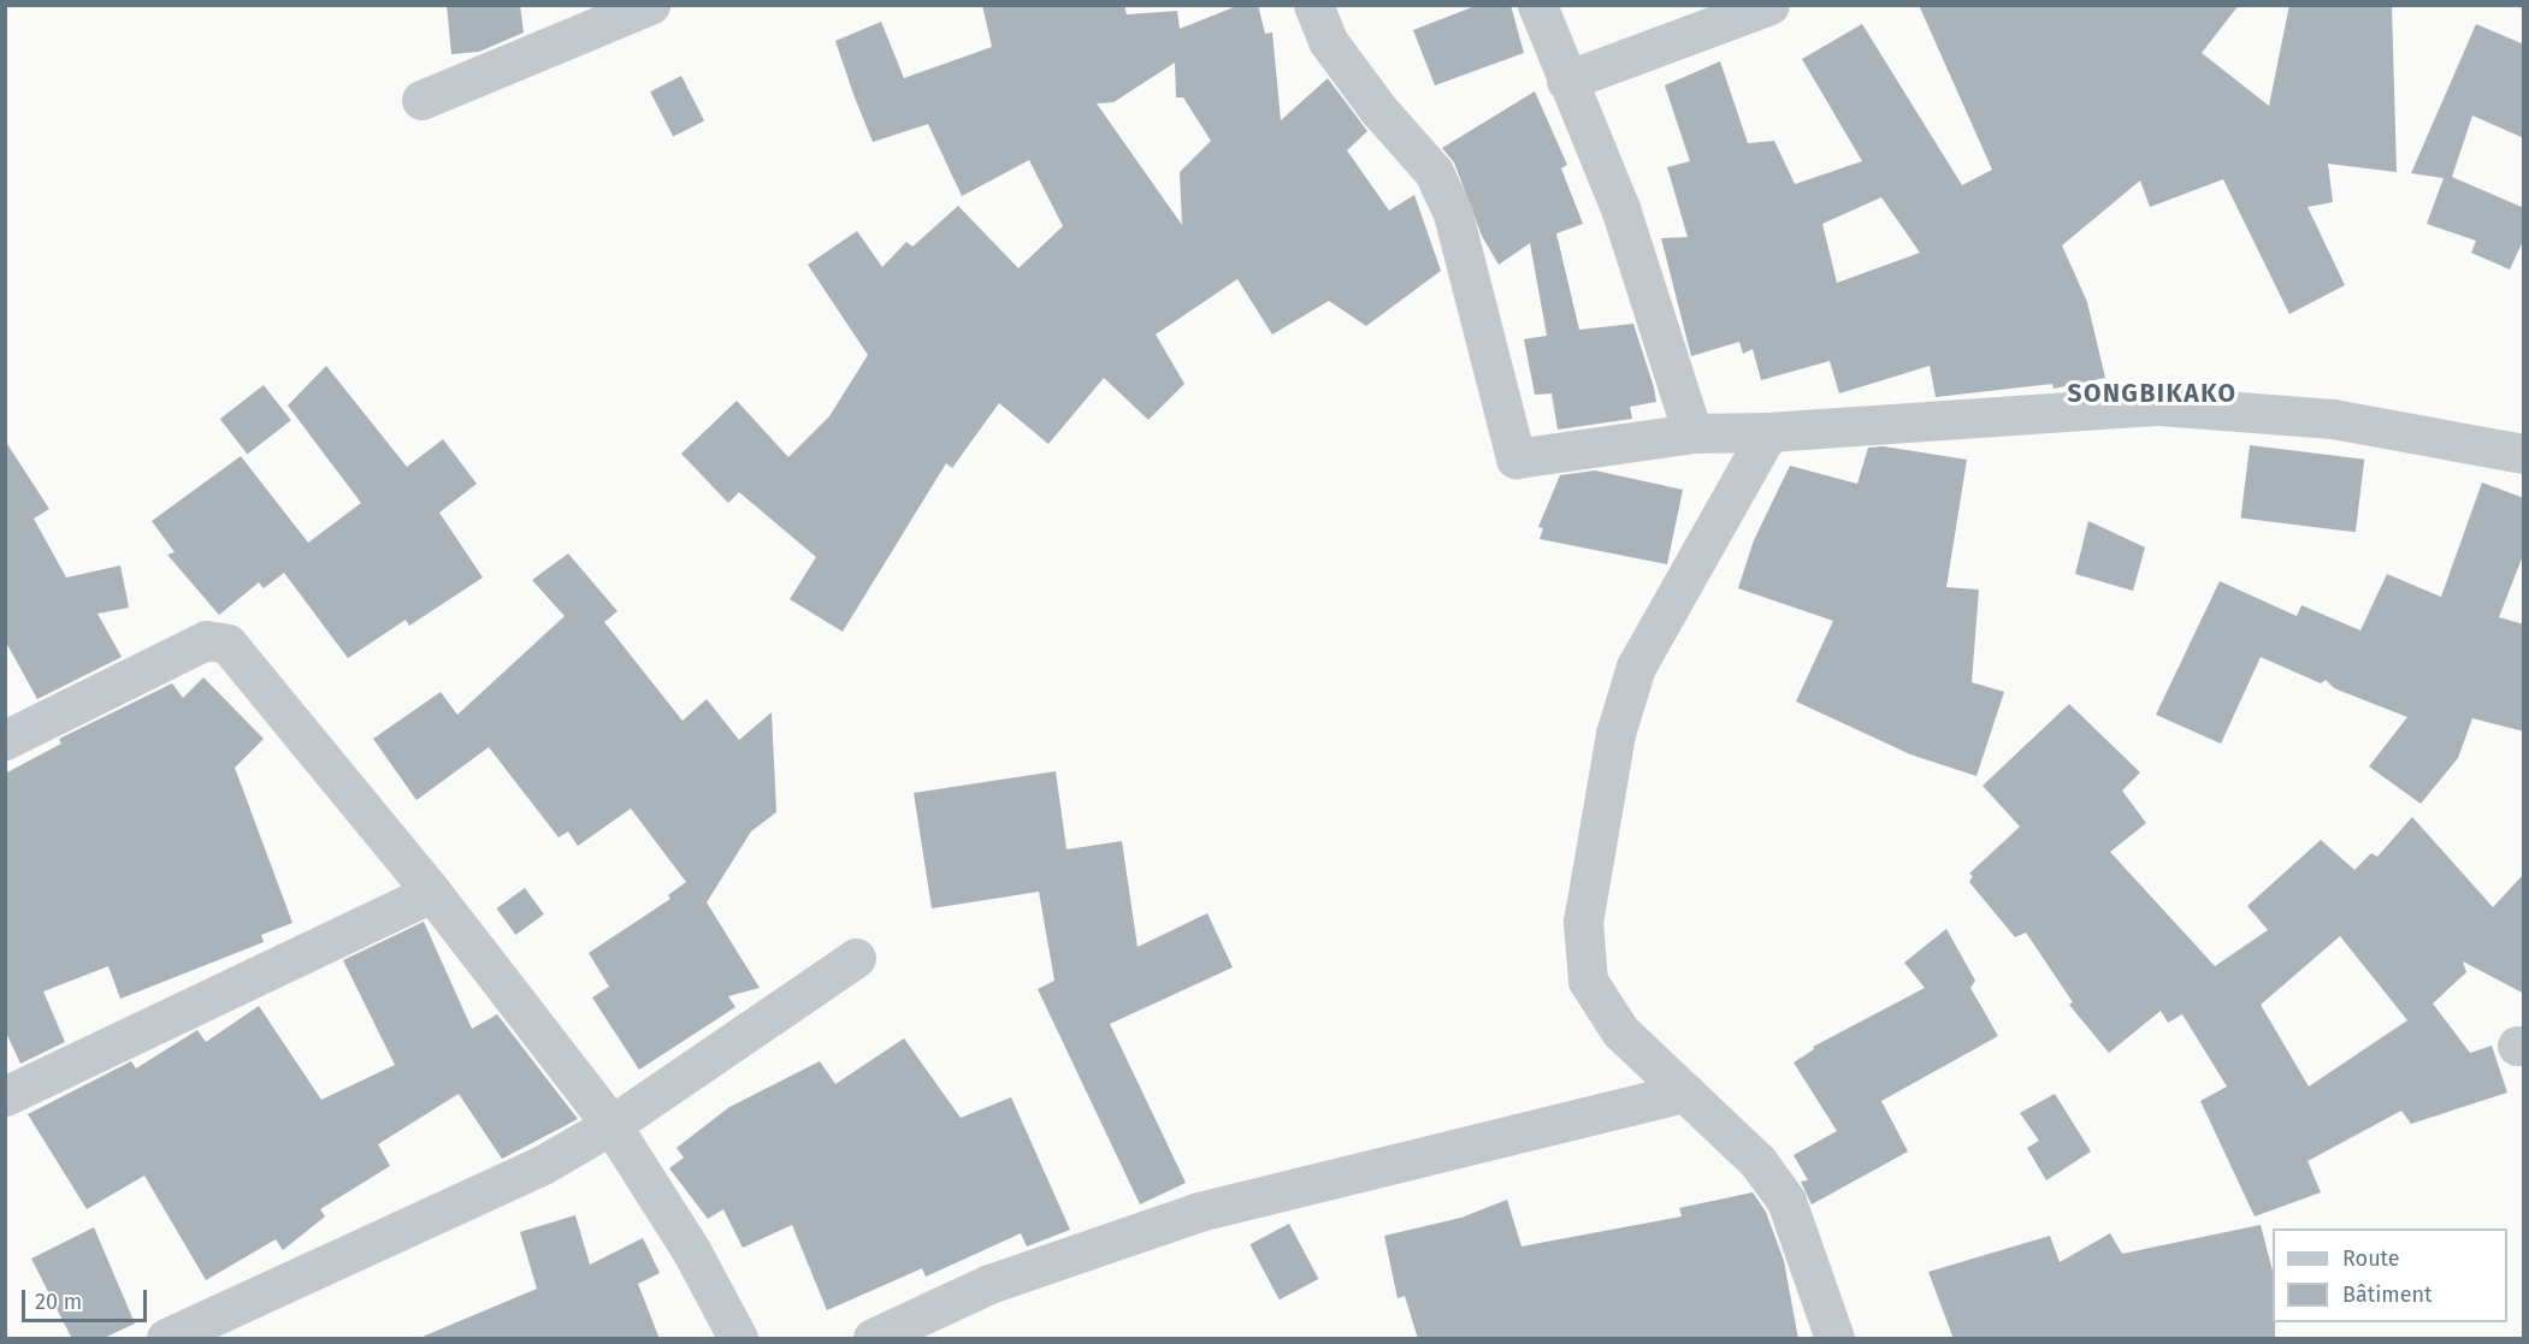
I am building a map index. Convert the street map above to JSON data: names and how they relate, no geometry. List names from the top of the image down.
{
  "districts": ["SONGBIKAKO"],
  "legend": ["Route", "Bâtiment"],
  "scale_bar": "20 m"
}
